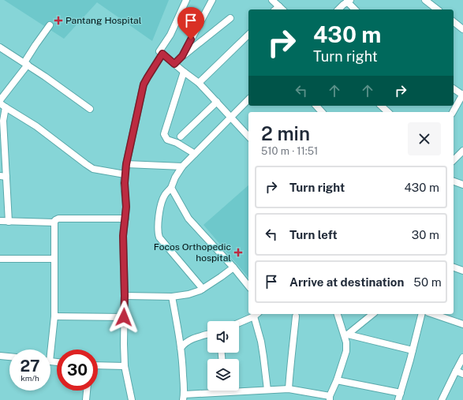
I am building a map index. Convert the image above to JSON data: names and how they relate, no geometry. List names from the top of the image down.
{
  "places": {
    "health": ["Pantang Hospital", "Focos Orthopedic hospital"]
  },
  "page": {
    "turn": ["430 m", "Turn right"],
    "heading": ["2 min", "510 m · 11:51"],
    "list": [
      {
        "name": "Turn right",
        "value": "430 m"
      },
      {
        "name": "Turn left",
        "value": "30 m"
      },
      {
        "name": "Arrive at destination",
        "value": "50 m"
      }
    ],
    "speed": "27 km/h",
    "limit": "30"
  }
}
